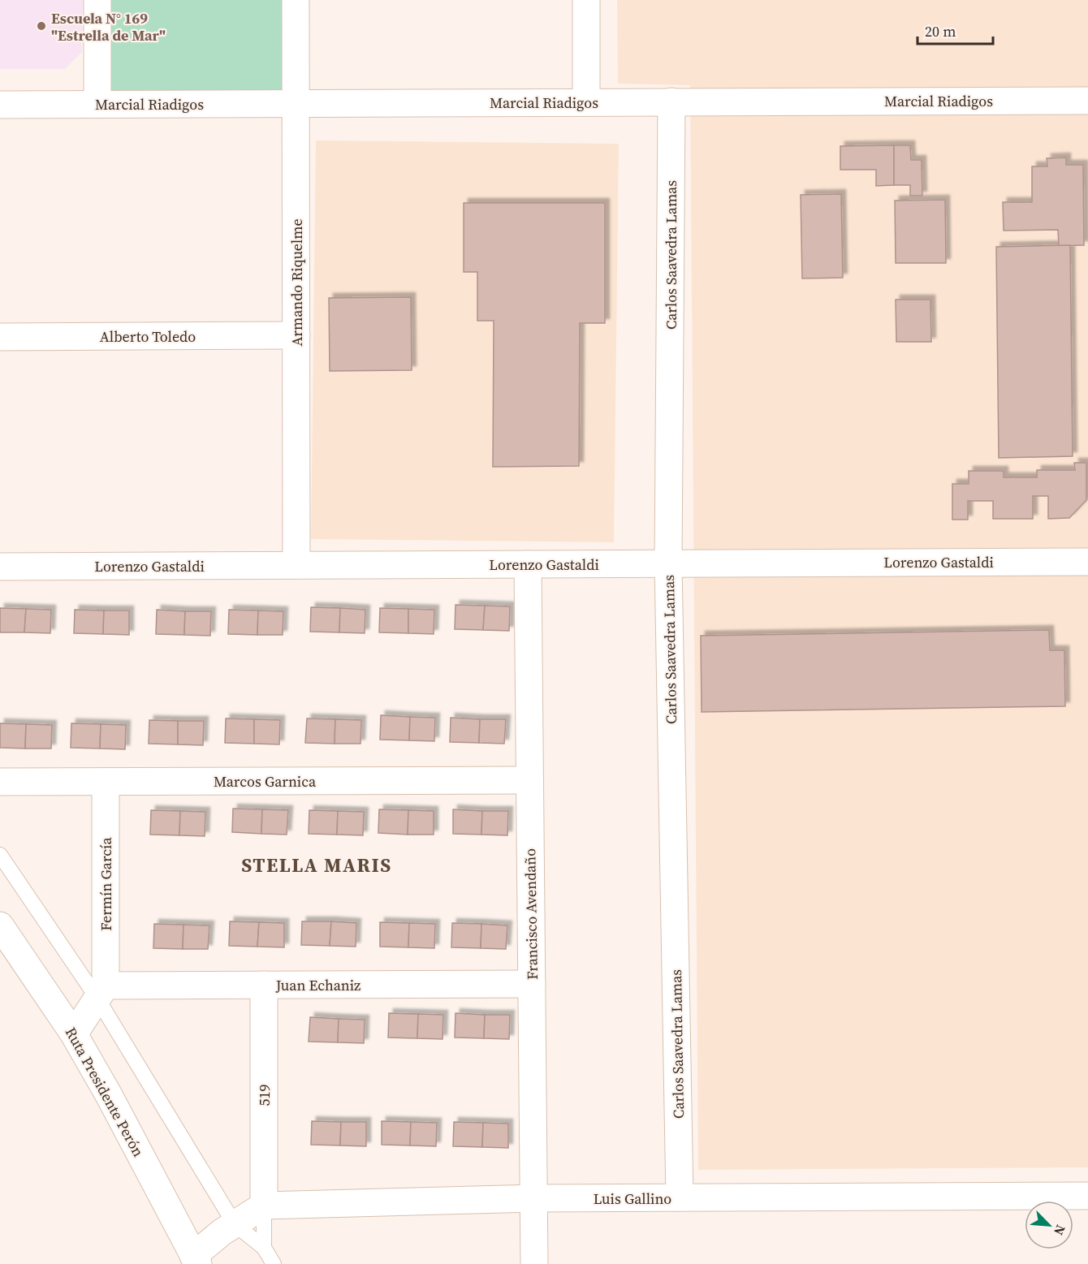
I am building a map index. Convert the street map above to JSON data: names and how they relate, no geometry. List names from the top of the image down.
{
  "streets": {
    "street": [
      "Marcial Riadigos",
      "Carlos Saavedra Lamas",
      "Armando Riquelme",
      "Alberto Toledo",
      "Lorenzo Gastaldi",
      "Marcos Garnica",
      "Fermín García",
      "Francisco Avendaño",
      "Juan Echaniz",
      "Ruta Presidente Perón",
      "519",
      "Luis Gallino"
    ]
  },
  "crossings": [
    ["Marcial Riadigos", "Carlos Saavedra Lamas"],
    ["Marcial Riadigos", "Armando Riquelme"],
    ["Carlos Saavedra Lamas", "Lorenzo Gastaldi"],
    ["Carlos Saavedra Lamas", "Luis Gallino"],
    ["Armando Riquelme", "Alberto Toledo"],
    ["Armando Riquelme", "Lorenzo Gastaldi"],
    ["Lorenzo Gastaldi", "Francisco Avendaño"],
    ["Marcos Garnica", "Fermín García"],
    ["Marcos Garnica", "Francisco Avendaño"],
    ["Fermín García", "Juan Echaniz"],
    ["Francisco Avendaño", "Juan Echaniz"],
    ["Francisco Avendaño", "Luis Gallino"],
    ["Juan Echaniz", "519"],
    ["519", "Luis Gallino"]
  ],
  "districts": ["STELLA MARIS"],
  "places": ["Escuela N° 169 \"Estrella de Mar\""],
  "scale_bar": "20 m",
  "north": "bottom right"
}
